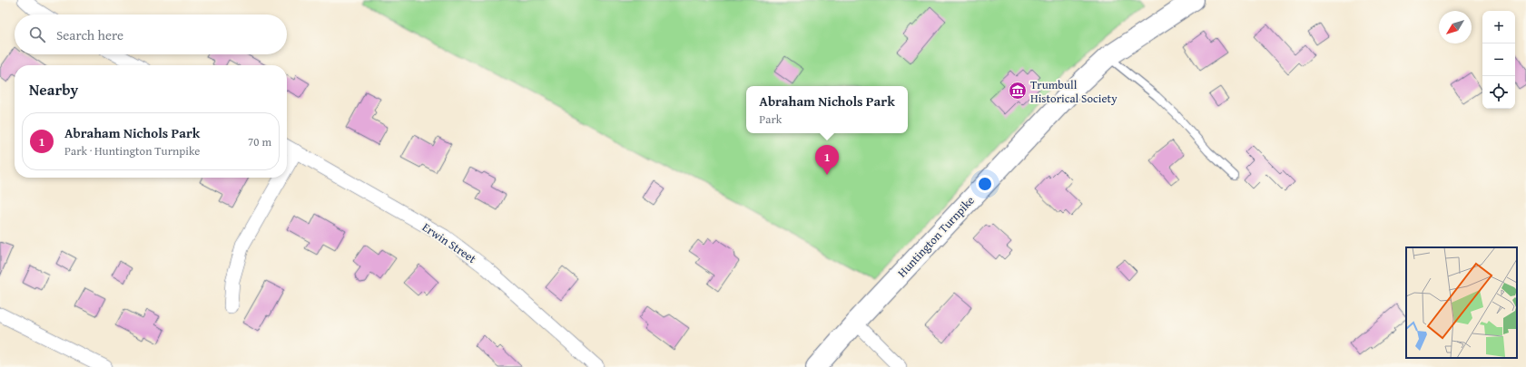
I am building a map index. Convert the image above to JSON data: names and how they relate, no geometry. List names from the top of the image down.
{
  "streets": {
    "main road": ["Huntington Turnpike"],
    "street": ["Erwin Street"]
  },
  "places": {
    "museum": ["Trumbull Historical Society"]
  },
  "north": "bottom left",
  "page": {
    "map_buttons": ["+", "−"],
    "search": "Search here",
    "heading": "Nearby",
    "popup": ["Abraham Nichols Park", "Park"],
    "list": [
      {
        "mark": "1",
        "name": "Abraham Nichols Park",
        "note": "Park · Huntington Turnpike",
        "value": "70 m"
      }
    ],
    "pins": "1"
  }
}
